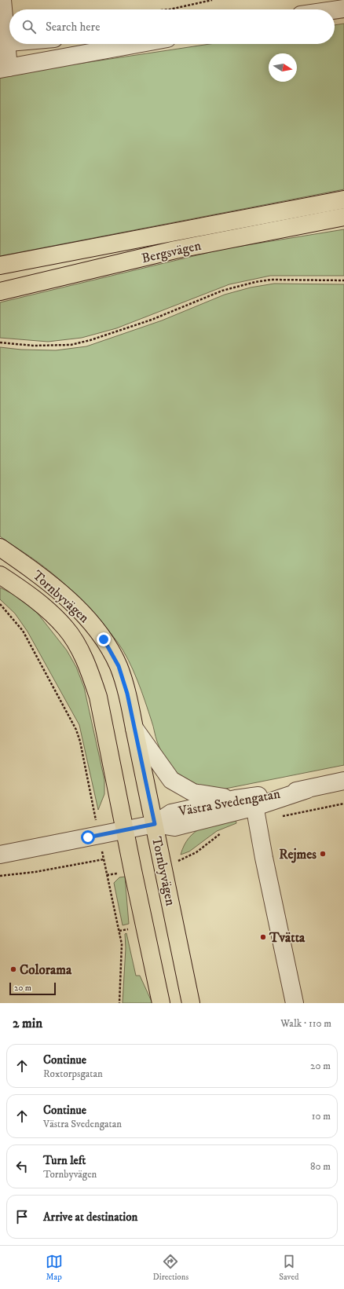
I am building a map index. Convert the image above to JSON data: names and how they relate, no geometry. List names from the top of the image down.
{
  "streets": {
    "main road": ["Bergsvägen", "Tornbyvägen"],
    "street": ["Västra Svedengatan"]
  },
  "crossings": [
    ["Tornbyvägen", "Västra Svedengatan"]
  ],
  "places": ["Rejmes", "Tvätta", "Colorama"],
  "scale_bar": "20 m",
  "north": "right",
  "page": {
    "search": "Search here",
    "scale": "20 m",
    "heading": ["2 min", "Walk · 110 m"],
    "list": [
      ["Continue", "Roxtorpsgatan", "20 m"],
      ["Continue", "Västra Svedengatan", "10 m"],
      ["Turn left", "Tornbyvägen", "80 m"],
      "Arrive at destination"
    ],
    "nav": ["Map", "Directions", "Saved"]
  }
}
